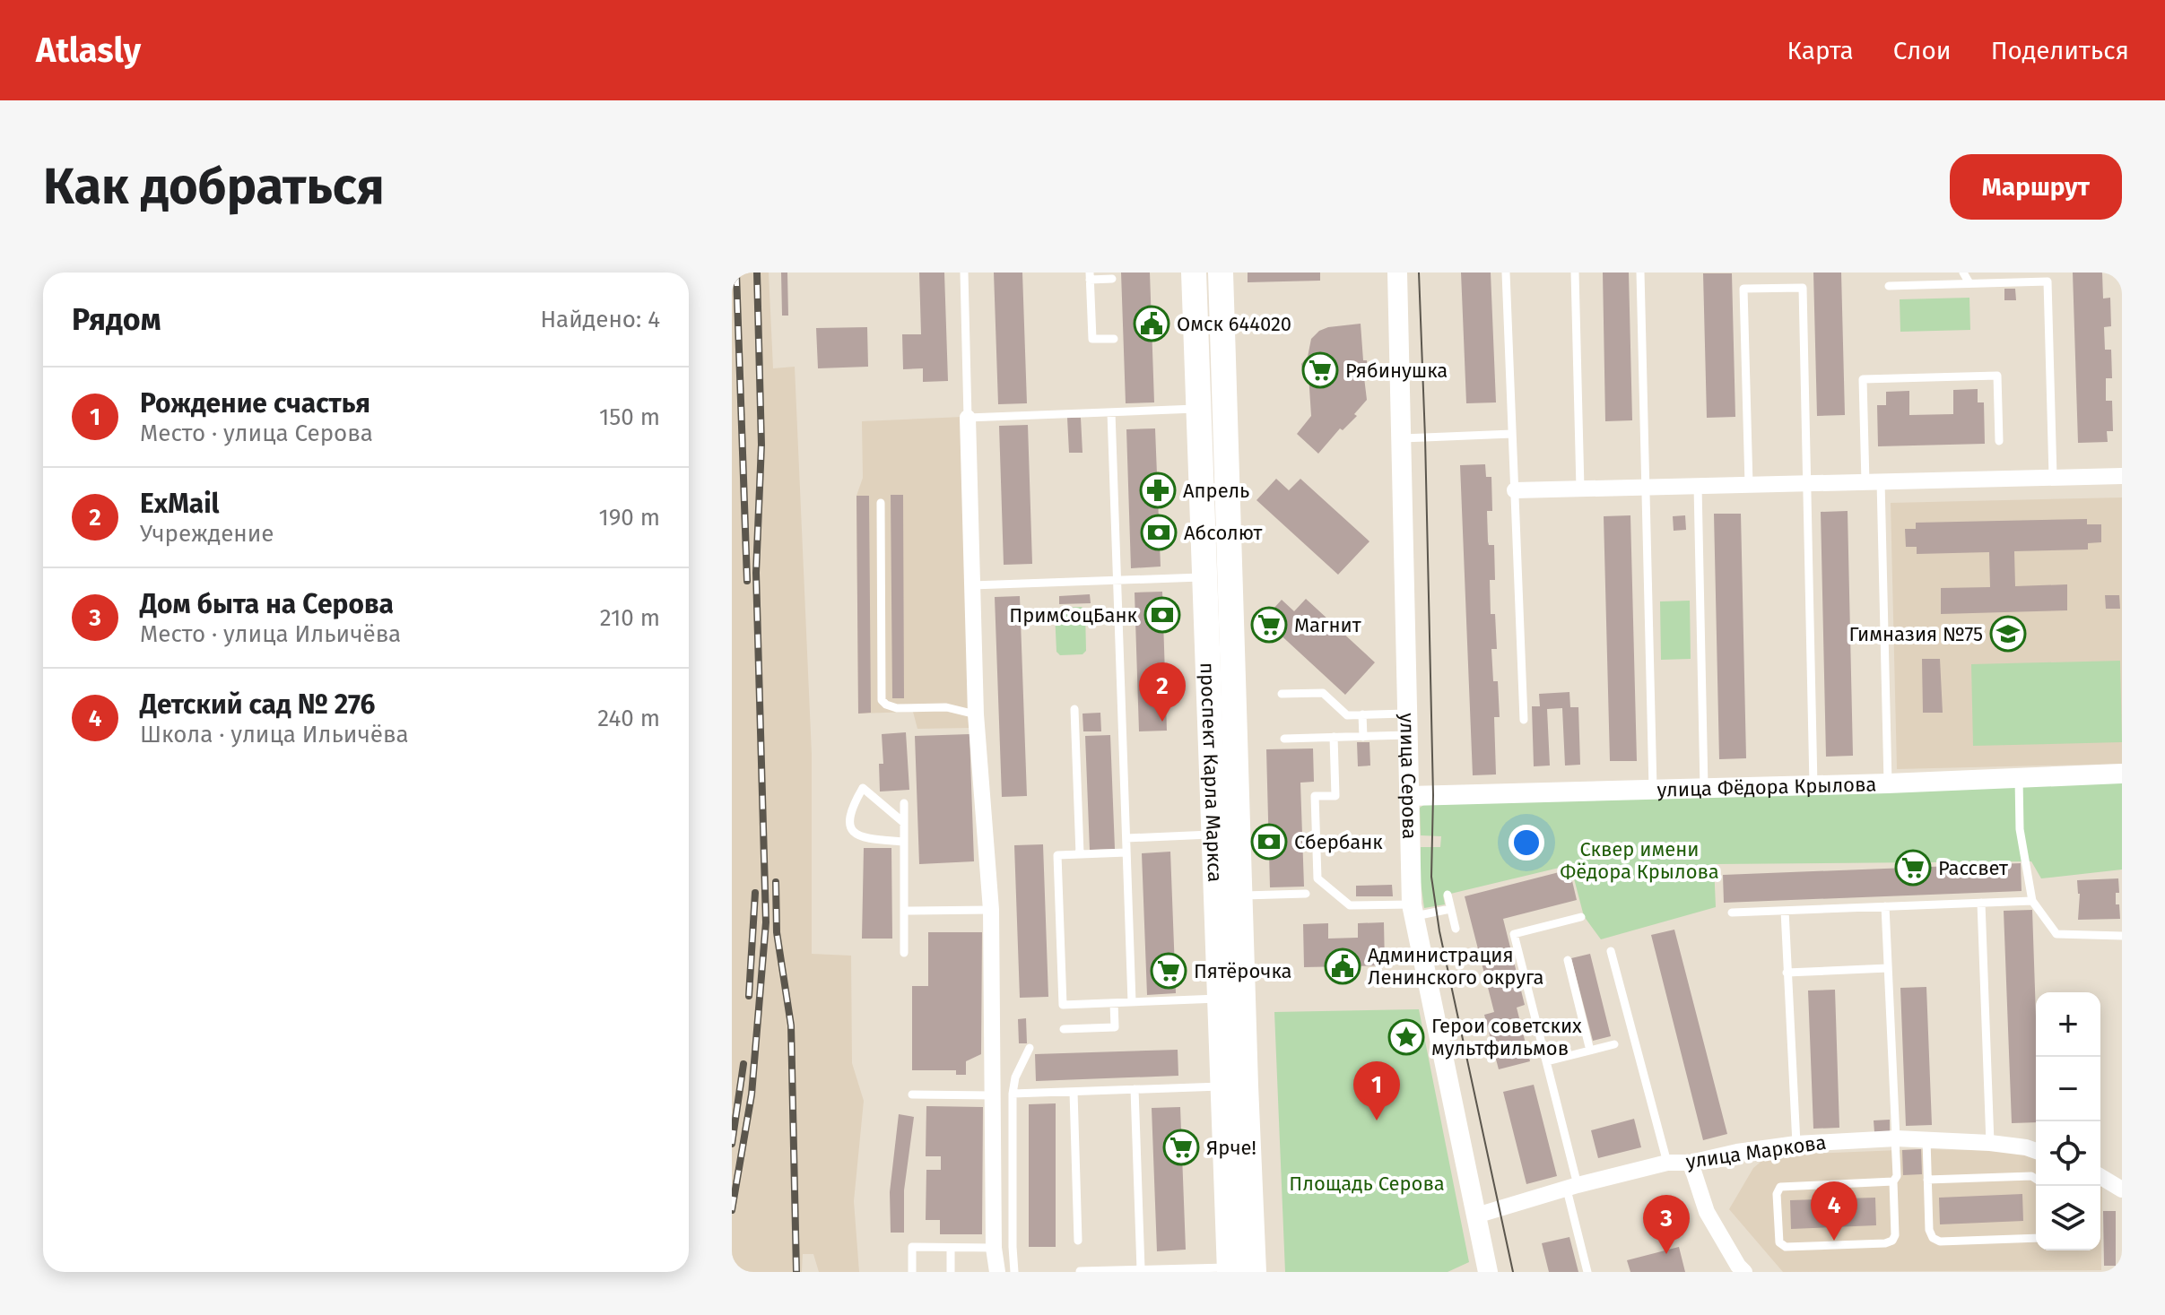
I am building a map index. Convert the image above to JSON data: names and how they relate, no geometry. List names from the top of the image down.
{
  "streets": {
    "main road": ["проспект Карла Маркса"],
    "street": ["улица Серова", "улица Фёдора Крылова", "улица Маркова"]
  },
  "crossings": [
    ["улица Серова", "улица Фёдора Крылова"],
    ["улица Серова", "улица Маркова"]
  ],
  "parks": ["Сквер имени Фёдора Крылова", "Площадь Серова"],
  "places": {
    "public building": ["Омск 644020", "Администрация Ленинского округа"],
    "supermarket": [
      "Рябинушка",
      "Магнит",
      "Рассвет",
      "Пятёрочка",
      "Ярче!"
    ],
    "pharmacy": ["Апрель"],
    "bank": ["Абсолют", "ПримСоцБанк", "Сбербанк"],
    "school or university": ["Гимназия №75"],
    "place": ["Герои советских мультфильмов"]
  },
  "page": {
    "header": "Atlasly",
    "nav": ["Карта", "Слои", "Поделиться"],
    "buttons": "Маршрут",
    "title": "Как добраться",
    "heading": ["Рядом", "Найдено: 4"],
    "list": [
      {
        "mark": "1",
        "name": "Рождение счастья",
        "note": "Место · улица Серова",
        "value": "150 m"
      },
      {
        "mark": "2",
        "name": "ExMail",
        "note": "Учреждение",
        "value": "190 m"
      },
      {
        "mark": "3",
        "name": "Дом быта на Серова",
        "note": "Место · улица Ильичёва",
        "value": "210 m"
      },
      {
        "mark": "4",
        "name": "Детский сад № 276",
        "note": "Школа · улица Ильичёва",
        "value": "240 m"
      }
    ],
    "pins": [
      "2",
      "1",
      "4",
      "3"
    ],
    "map_buttons": ["+", "−"]
  }
}
